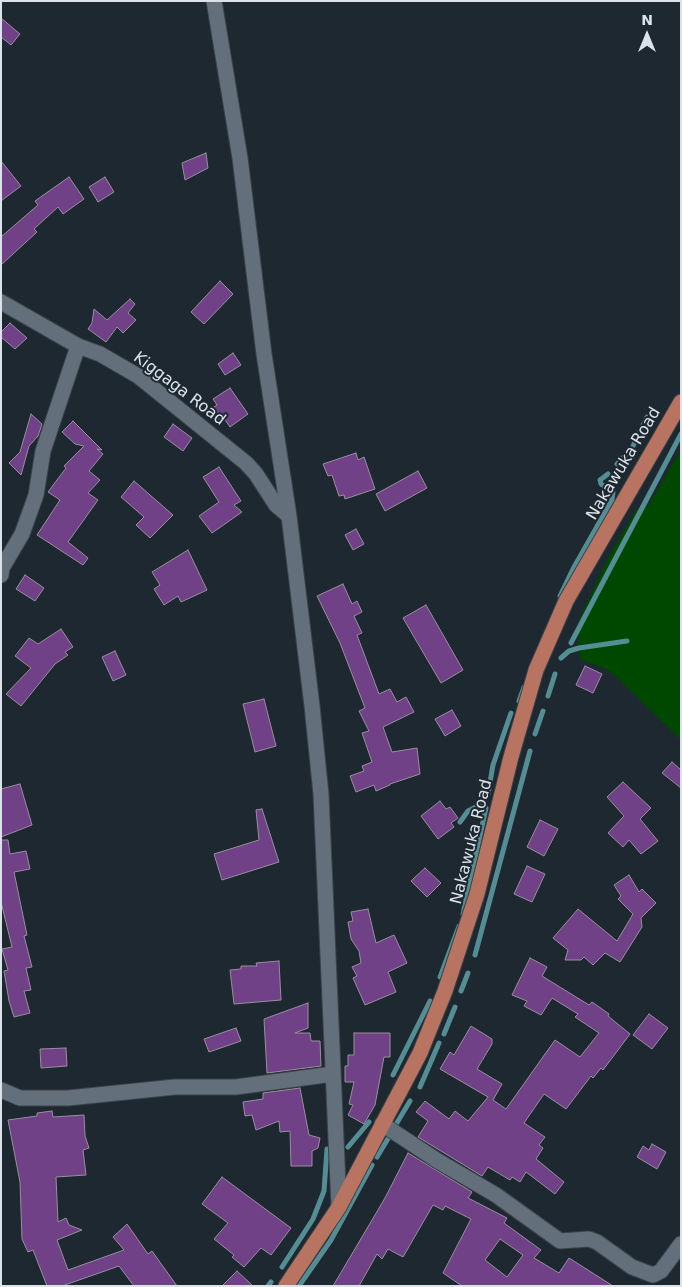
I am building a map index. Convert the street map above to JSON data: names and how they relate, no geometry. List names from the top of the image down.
{
  "streets": {
    "main road": ["Nakawuka Road"],
    "street": ["Kiggaga Road"]
  },
  "north": "top"
}
